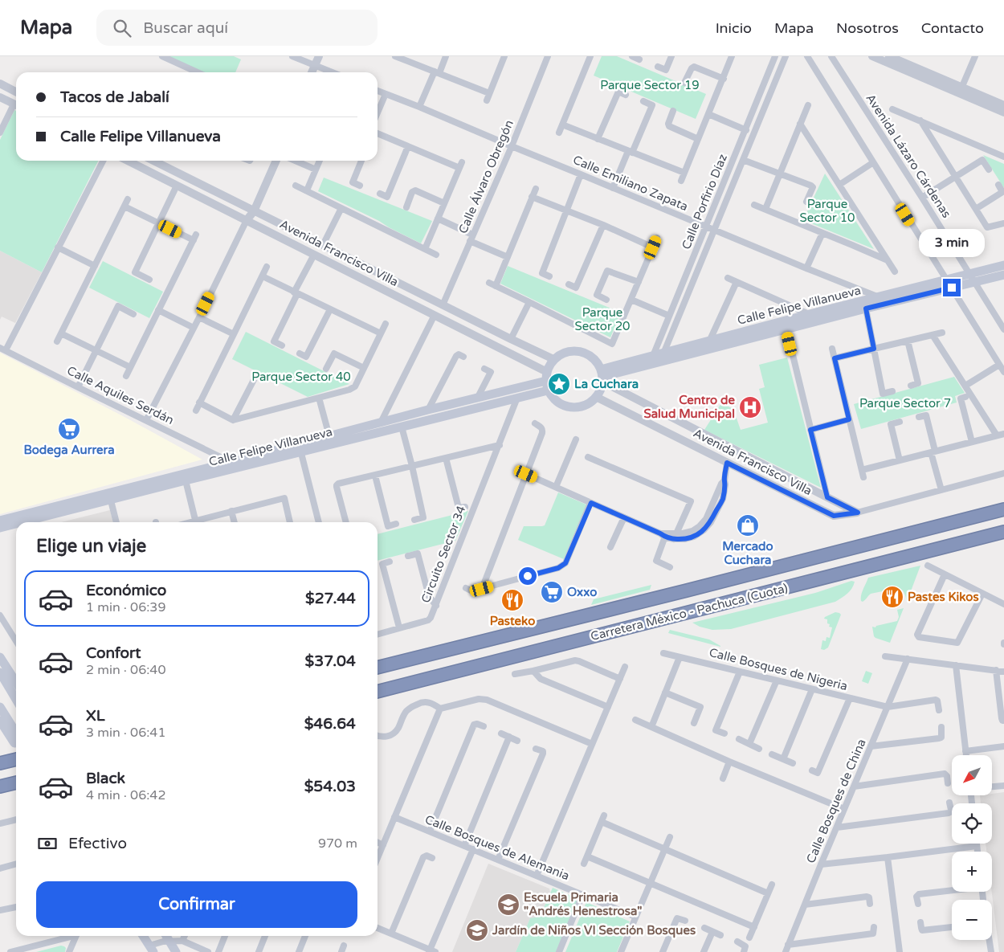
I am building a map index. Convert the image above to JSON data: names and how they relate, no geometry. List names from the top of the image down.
{
  "streets": {
    "highway": ["Carretera México - Pachuca (Cuota)"],
    "main road": ["Calle Felipe Villanueva"],
    "street": [
      "Avenida Lázaro Cárdenas",
      "Calle Álvaro Obregón",
      "Calle Emiliano Zapata",
      "Calle Porfirio Díaz",
      "Avenida Francisco Villa",
      "Calle Aquiles Serdán",
      "Circuito Sector 34",
      "Calle Bosques de Nigeria",
      "Calle Bosques de China",
      "Calle Bosques de Alemania"
    ]
  },
  "crossings": [
    ["Avenida Lázaro Cárdenas", "Calle Felipe Villanueva"],
    ["Calle Álvaro Obregón", "Calle Emiliano Zapata"],
    ["Calle Álvaro Obregón", "Avenida Francisco Villa"],
    ["Calle Emiliano Zapata", "Calle Porfirio Díaz"],
    ["Calle Emiliano Zapata", "Calle Felipe Villanueva"],
    ["Calle Porfirio Díaz", "Calle Felipe Villanueva"],
    ["Avenida Francisco Villa", "Calle Felipe Villanueva"],
    ["Calle Felipe Villanueva", "Calle Aquiles Serdán"],
    ["Calle Felipe Villanueva", "Circuito Sector 34"],
    ["Calle Bosques de Nigeria", "Calle Bosques de China"]
  ],
  "parks": [
    "Parque Sector 19",
    "Parque Sector 10",
    "Parque Sector 20",
    "Parque Sector 40",
    "Parque Sector 7"
  ],
  "places": {
    "place": ["La Cuchara"],
    "hospital": ["Centro de Salud Municipal"],
    "supermarket": ["Bodega Aurrera", "Oxxo"],
    "shop": ["Mercado Cuchara"],
    "restaurant": ["Pastes Kikos", "Pasteko"],
    "school or university": ["Escuela Primaria \"Andrés Henestrosa\"", "Jardín de Niños VI Sección Bosques"]
  },
  "north": "bottom left",
  "page": {
    "header": "Mapa",
    "search": "Buscar aquí",
    "nav": [
      "Inicio",
      "Mapa",
      "Nosotros",
      "Contacto"
    ],
    "banner": ["Tacos de Jabalí", "Calle Felipe Villanueva"],
    "bubble": "3 min",
    "heading": "Elige un viaje",
    "list": [
      {
        "name": "Económico",
        "note": "1 min · 06:39",
        "value": "$27.44"
      },
      {
        "name": "Confort",
        "note": "2 min · 06:40",
        "value": "$37.04"
      },
      {
        "name": "XL",
        "note": "3 min · 06:41",
        "value": "$46.64"
      },
      {
        "name": "Black",
        "note": "4 min · 06:42",
        "value": "$54.03"
      }
    ],
    "map_buttons": ["+", "−"],
    "pay": ["Efectivo", "970 m"],
    "buttons": "Confirmar"
  }
}
